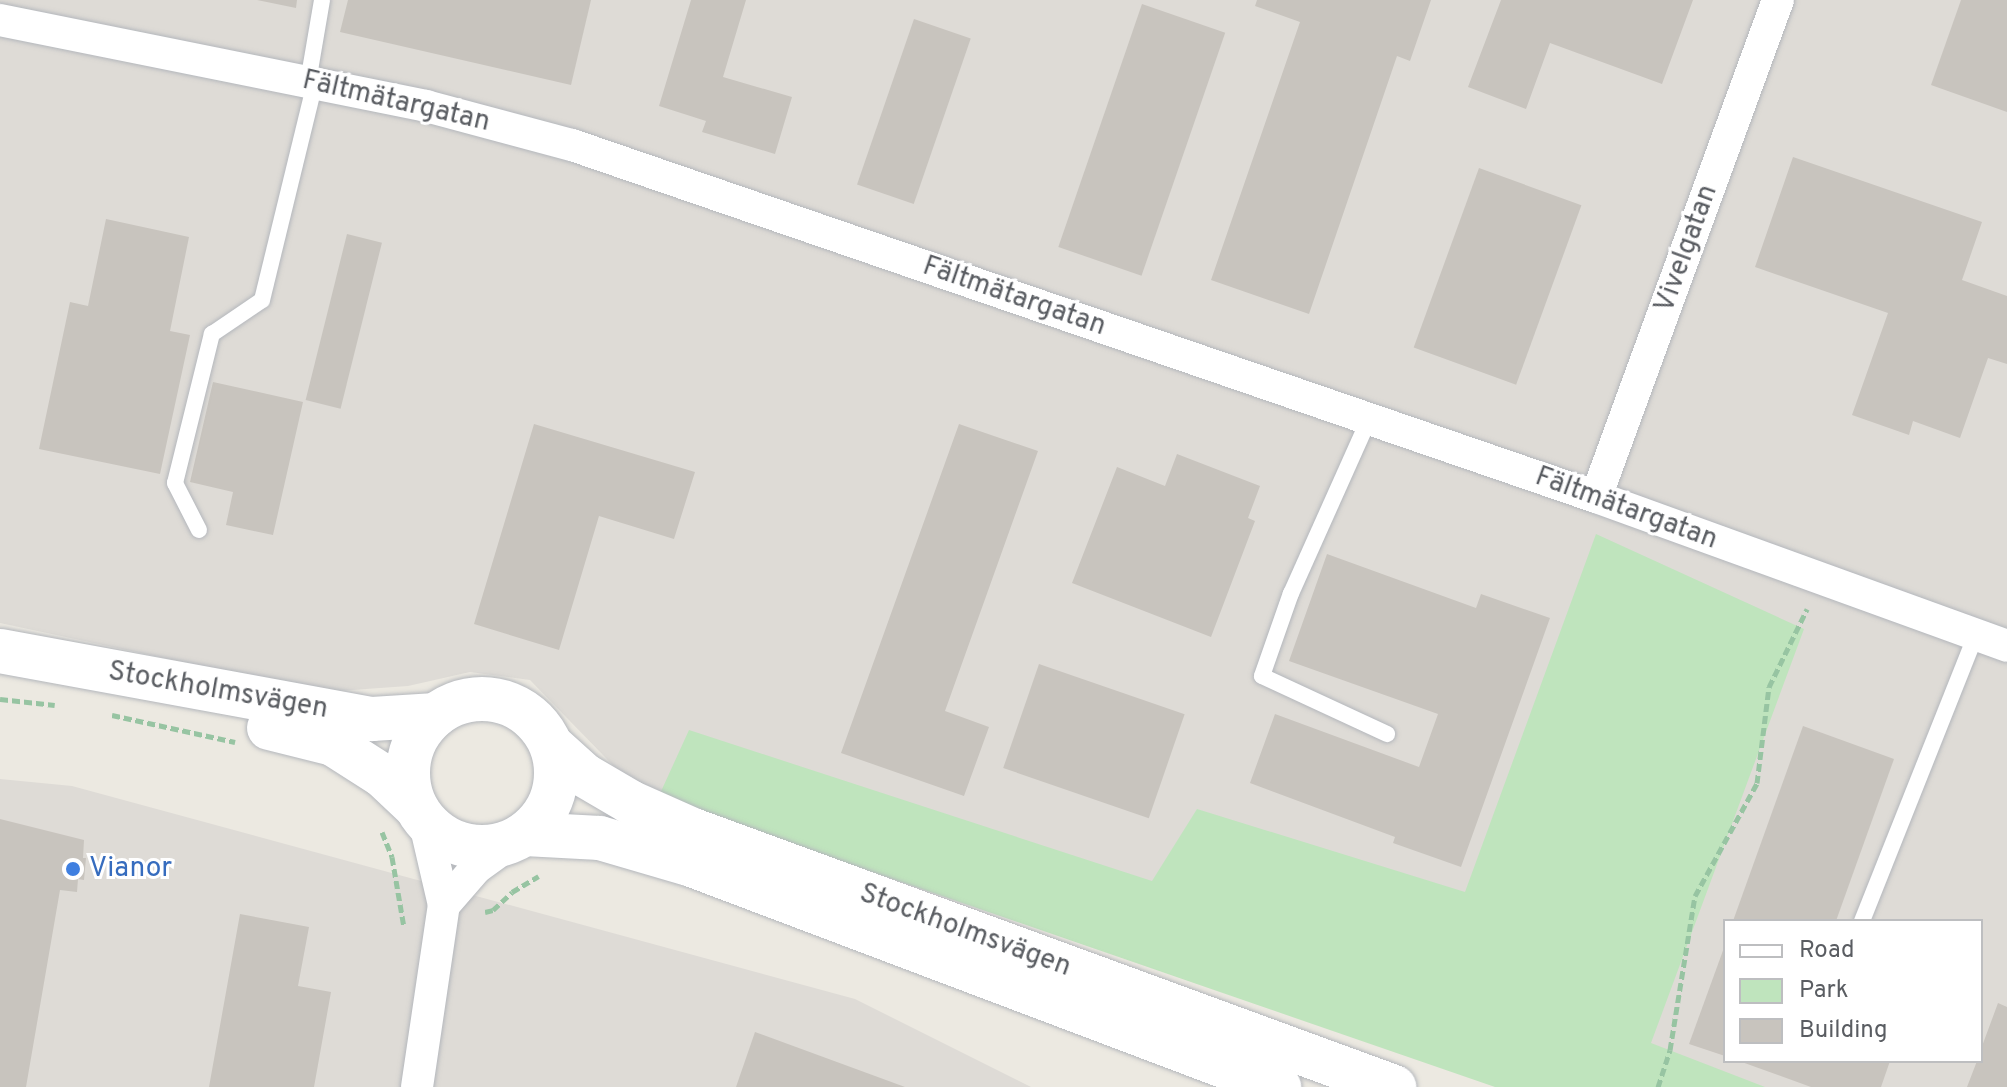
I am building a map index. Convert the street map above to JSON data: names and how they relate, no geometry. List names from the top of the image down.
{
  "streets": {
    "main road": ["Stockholmsvägen"],
    "street": ["Fältmätargatan", "Vivelgatan"]
  },
  "crossings": [
    ["Fältmätargatan", "Vivelgatan"]
  ],
  "places": ["Vianor"],
  "legend": ["Road", "Park", "Building"]
}
